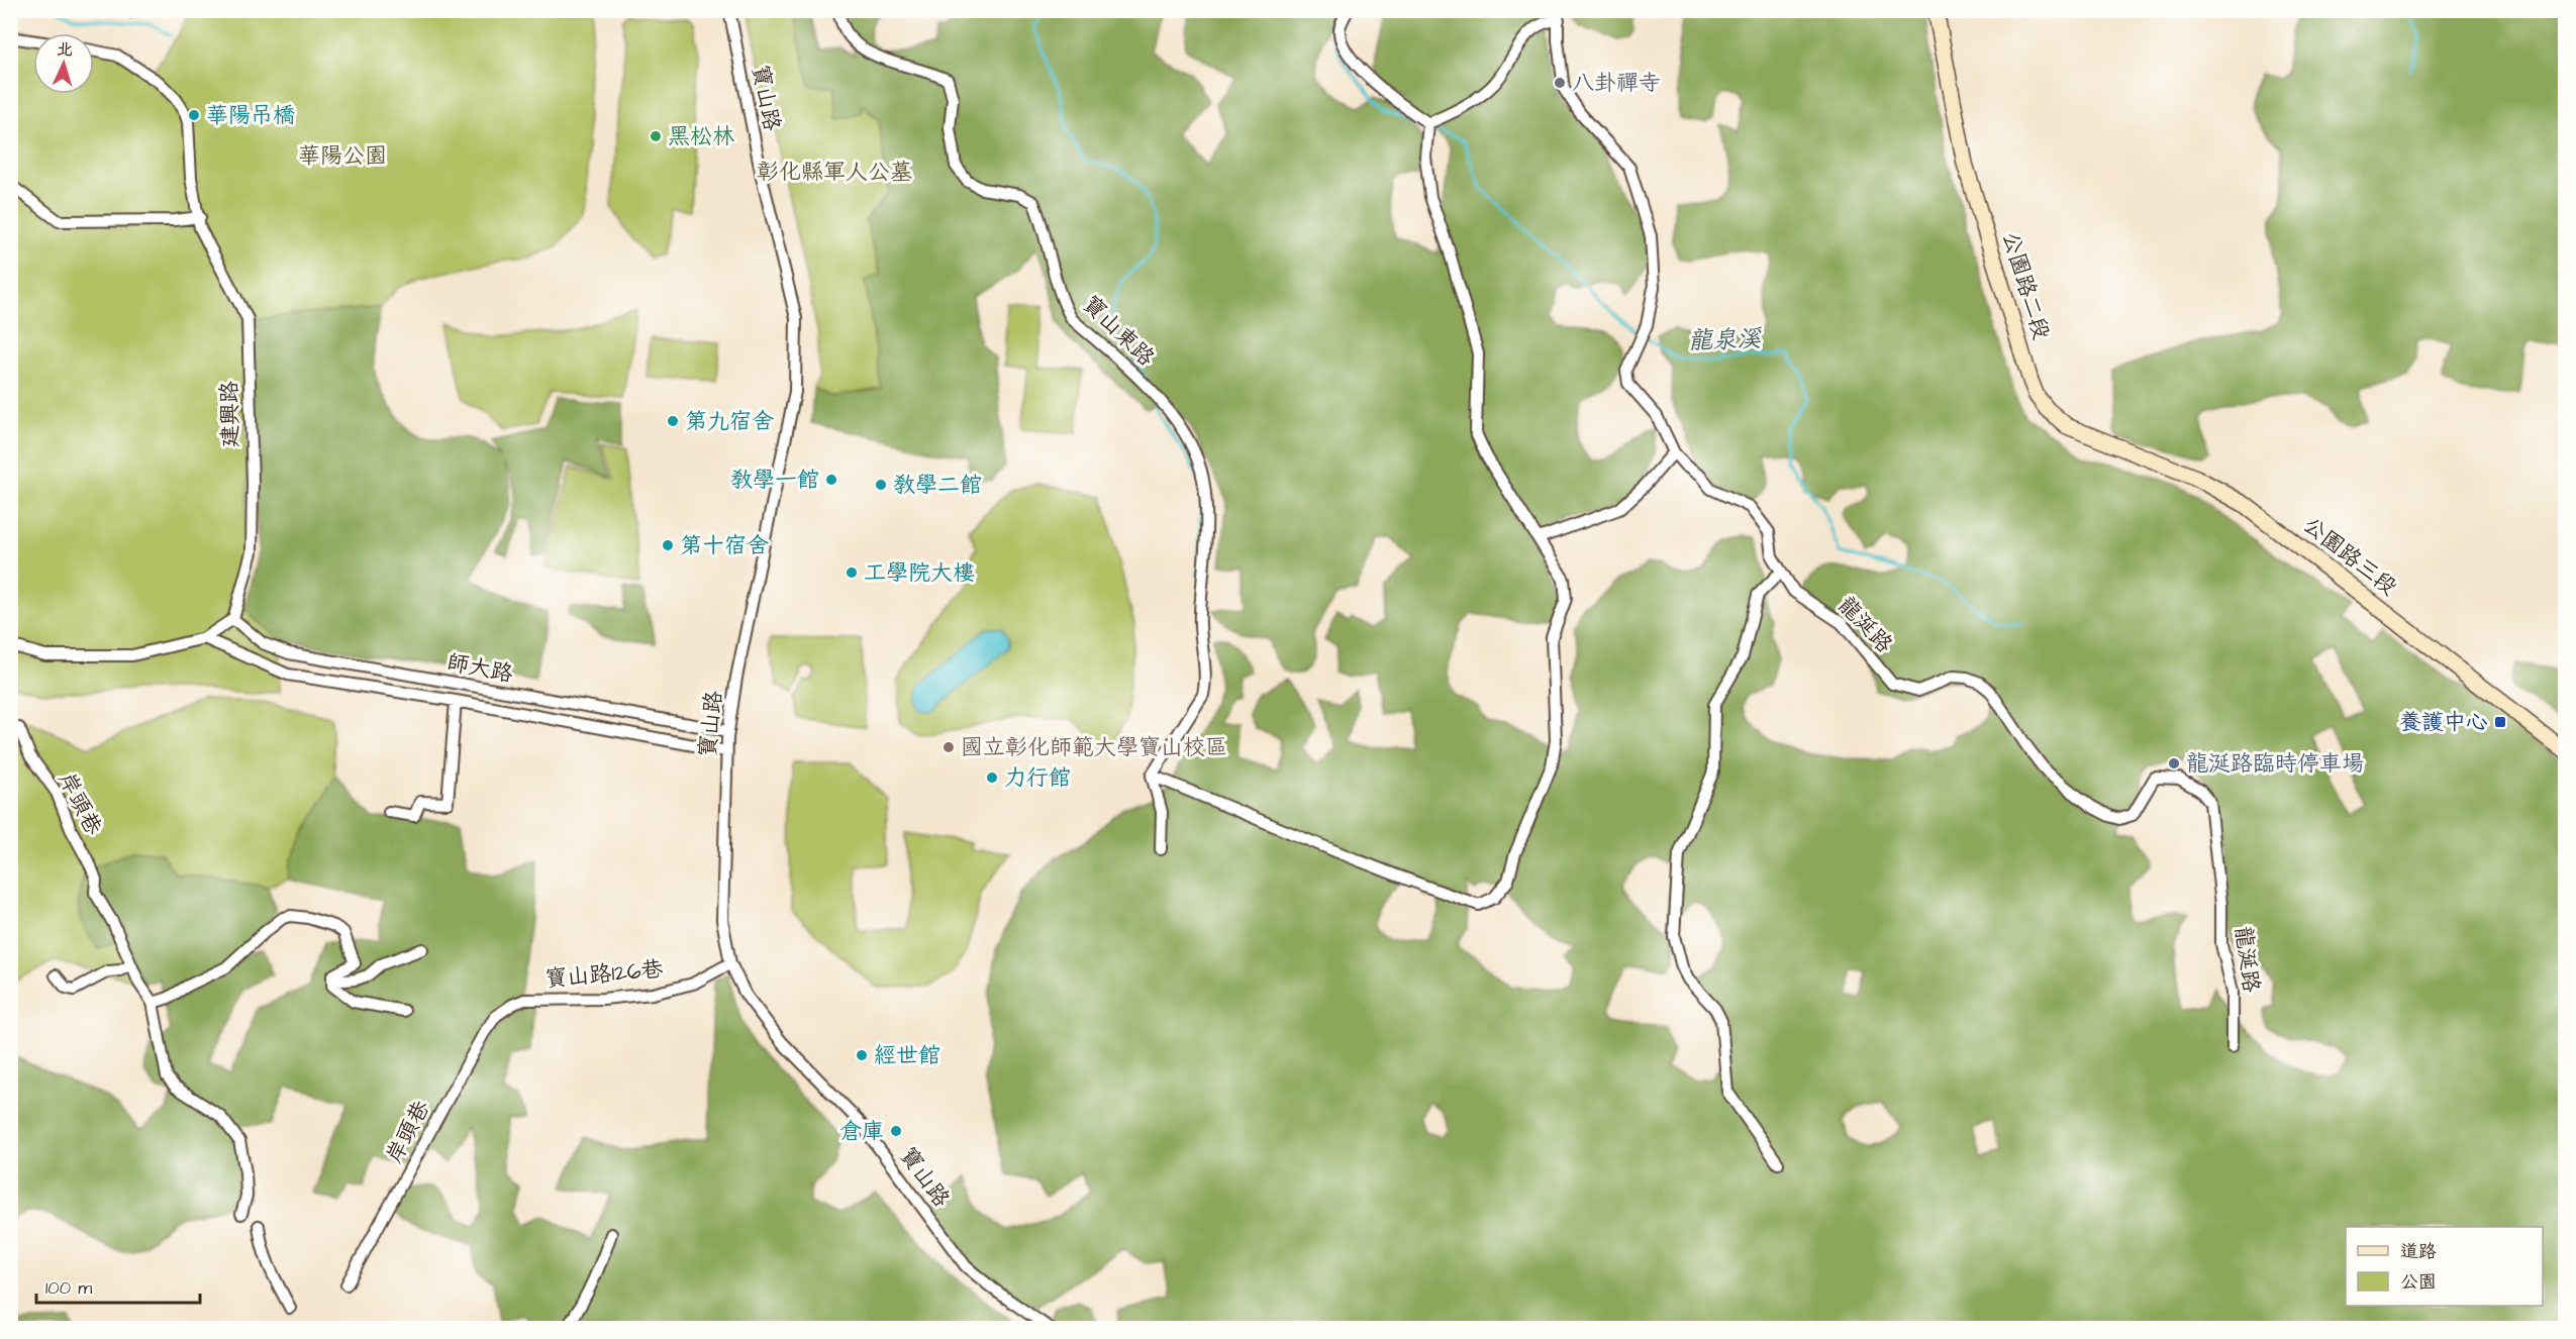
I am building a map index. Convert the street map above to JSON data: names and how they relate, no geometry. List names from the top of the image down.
{
  "streets": {
    "main road": ["公園路二段", "公園路三段"],
    "street": [
      "寶山路",
      "寶山東路",
      "建興路",
      "龍涎路",
      "師大路",
      "岸頭巷",
      "寶山路126巷"
    ]
  },
  "crossings": [
    ["寶山路", "師大路"],
    ["寶山路", "寶山路126巷"],
    ["公園路二段", "公園路三段"],
    ["建興路", "師大路"],
    ["岸頭巷", "寶山路126巷"]
  ],
  "water": ["龍泉溪"],
  "parks": ["華陽公園", "彰化縣軍人公墓"],
  "places": {
    "other": [
      "八卦禪寺",
      "華陽吊橋",
      "黑松林",
      "第九宿舍",
      "教學一館",
      "教學二館",
      "第十宿舍",
      "工學院大樓",
      "國立彰化師範大學寶山校區",
      "龍涎路臨時停車場",
      "力行館",
      "經世館",
      "倉庫"
    ],
    "transit": ["養護中心"]
  },
  "legend": ["道路", "公園"],
  "scale_bar": "100 m",
  "north": "top"
}
